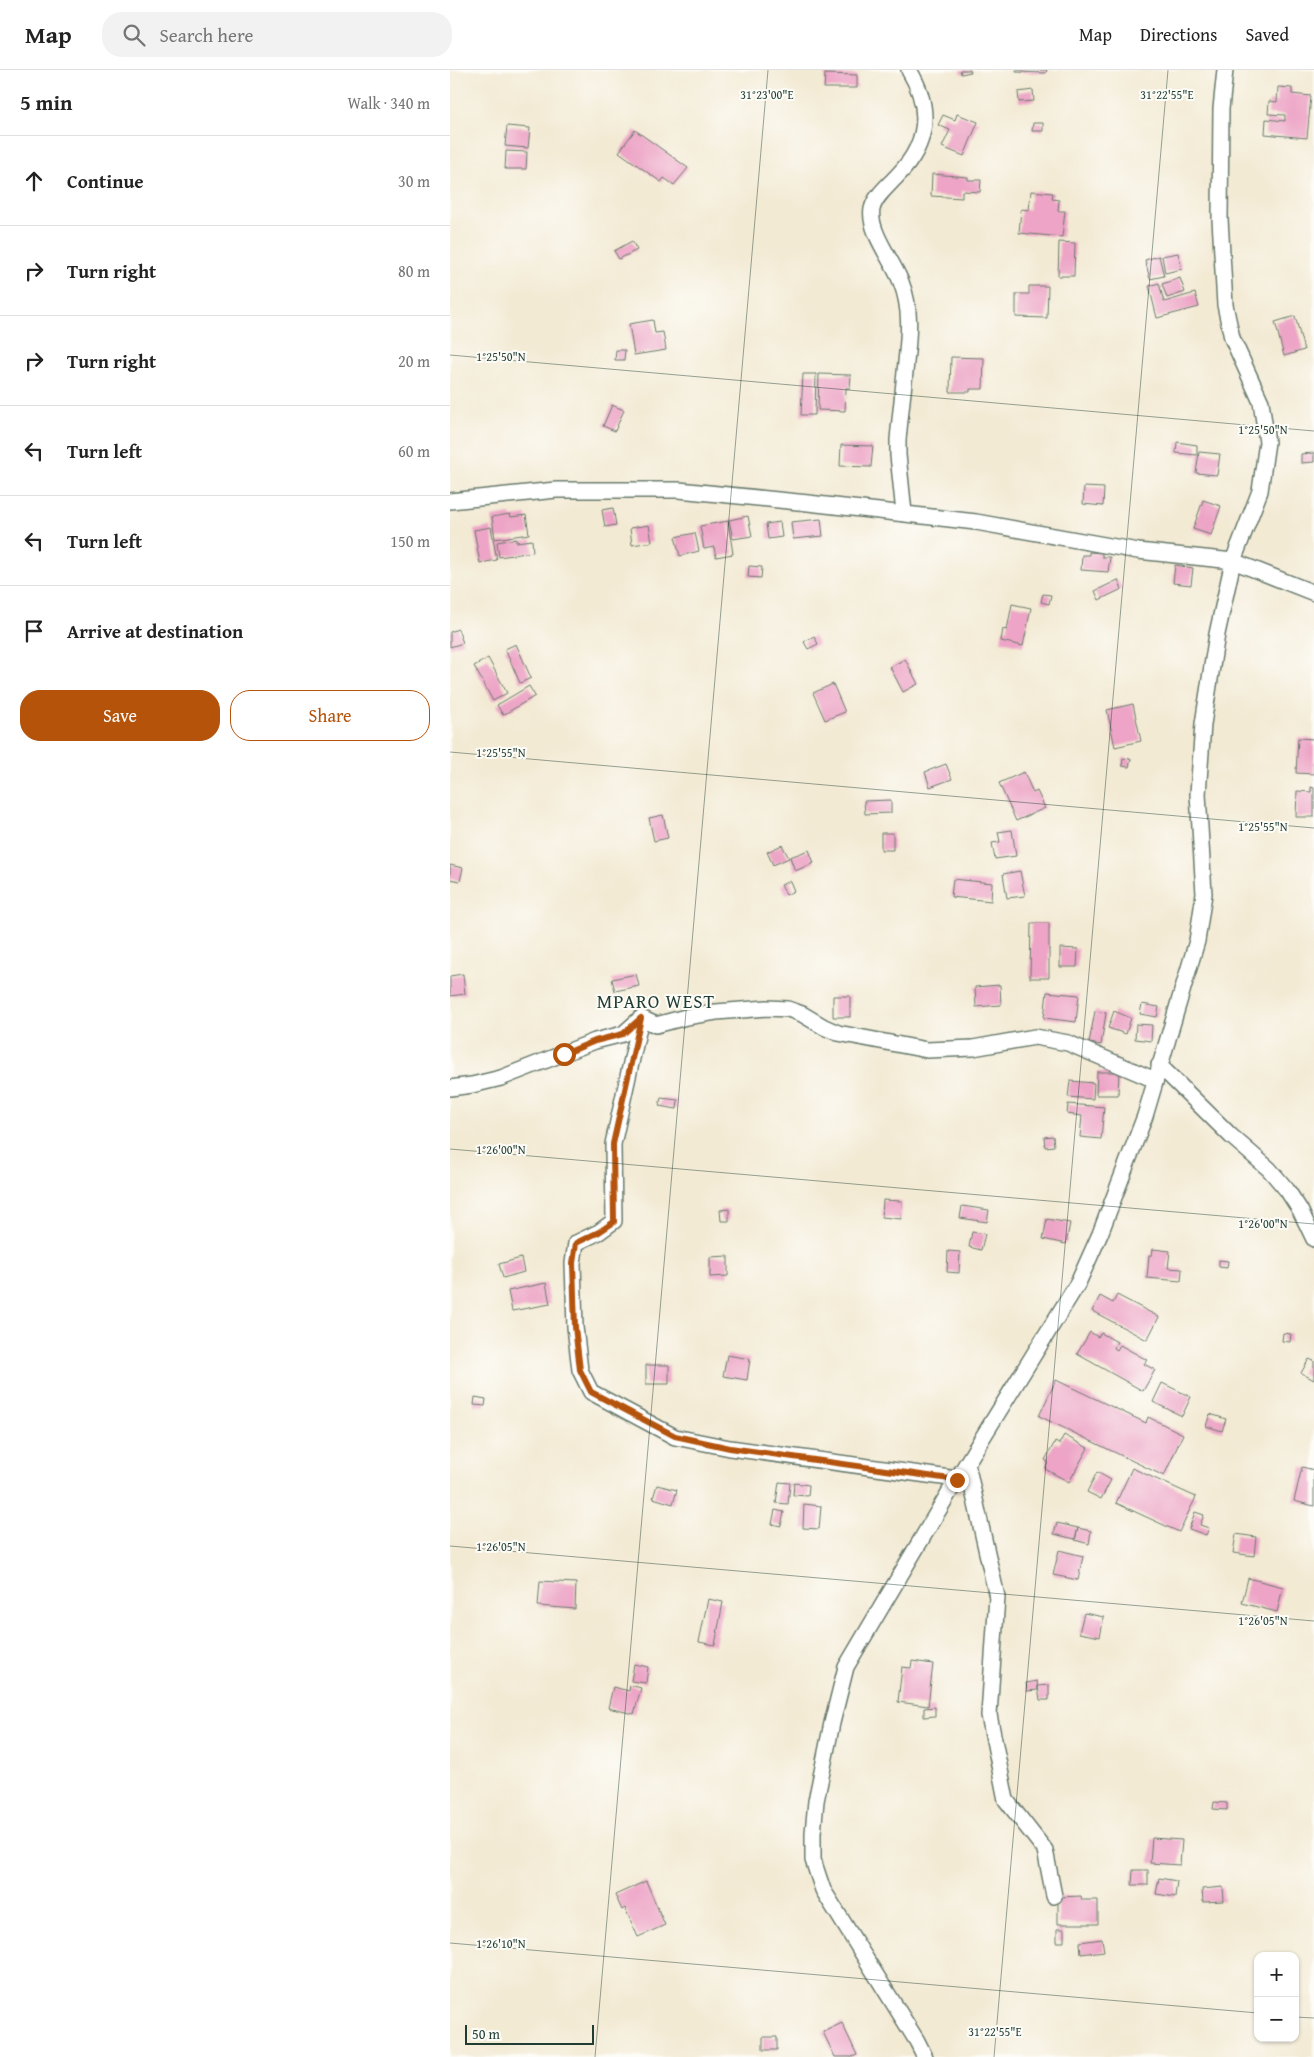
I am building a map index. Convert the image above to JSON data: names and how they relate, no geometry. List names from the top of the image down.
{
  "districts": ["MPARO WEST"],
  "scale_bar": "50 m",
  "page": {
    "header": "Map",
    "search": "Search here",
    "nav": ["Map", "Directions", "Saved"],
    "heading": ["5 min", "Walk · 340 m"],
    "list": [
      ["Continue", "30 m"],
      ["Turn right", "80 m"],
      ["Turn right", "20 m"],
      ["Turn left", "60 m"],
      ["Turn left", "150 m"],
      "Arrive at destination"
    ],
    "buttons": ["Save", "Share"],
    "map_buttons": ["+", "−"],
    "scale": "50 m"
  },
  "coordinates": [
    "31°23'00\"E",
    "31°22'55\"E",
    "1°25'50\"N",
    "1°25'55\"N",
    "1°26'00\"N",
    "1°26'05\"N",
    "1°26'10\"N"
  ]
}
